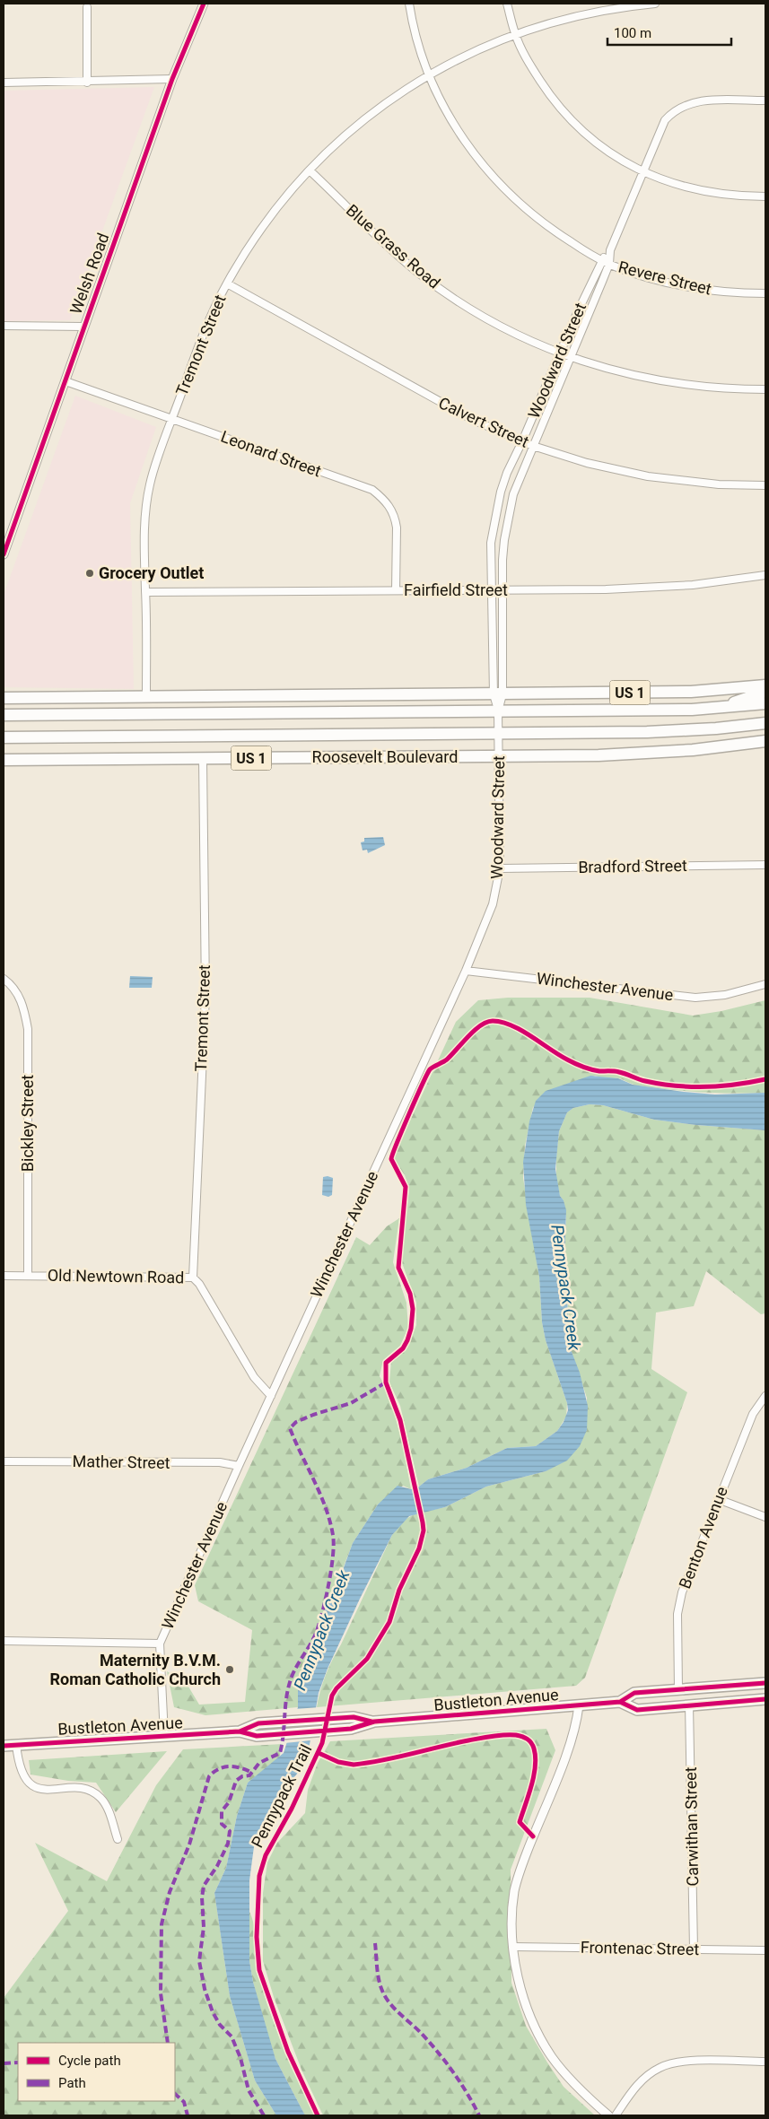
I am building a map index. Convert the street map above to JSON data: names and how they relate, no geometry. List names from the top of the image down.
{
  "streets": {
    "highway": ["US 1", "Roosevelt Boulevard"],
    "main road": ["Bustleton Avenue"],
    "street": [
      "Blue Grass Road",
      "Welsh Road",
      "Revere Street",
      "Tremont Street",
      "Woodward Street",
      "Calvert Street",
      "Leonard Street",
      "Fairfield Street",
      "Bradford Street",
      "Winchester Avenue",
      "Bickley Street",
      "Old Newtown Road",
      "Mather Street",
      "Benton Avenue",
      "Carwithan Street",
      "Frontenac Street"
    ],
    "cycle path": ["Pennypack Trail"]
  },
  "crossings": [
    ["Blue Grass Road", "Tremont Street"],
    ["Blue Grass Road", "Woodward Street"],
    ["Welsh Road", "Leonard Street"],
    ["Revere Street", "Tremont Street"],
    ["Revere Street", "Woodward Street"],
    ["Tremont Street", "Calvert Street"],
    ["Tremont Street", "Leonard Street"],
    ["Tremont Street", "Fairfield Street"],
    ["Tremont Street", "US 1"],
    ["Tremont Street", "Roosevelt Boulevard"],
    ["Tremont Street", "Old Newtown Road"],
    ["Woodward Street", "Calvert Street"],
    ["Woodward Street", "Fairfield Street"],
    ["Woodward Street", "US 1"],
    ["Woodward Street", "Roosevelt Boulevard"],
    ["Woodward Street", "Bradford Street"],
    ["Woodward Street", "Winchester Avenue"],
    ["Leonard Street", "Fairfield Street"],
    ["Winchester Avenue", "Old Newtown Road"],
    ["Winchester Avenue", "Mather Street"],
    ["Winchester Avenue", "Bustleton Avenue"],
    ["Bickley Street", "Old Newtown Road"],
    ["Benton Avenue", "Bustleton Avenue"],
    ["Bustleton Avenue", "Carwithan Street"],
    ["Carwithan Street", "Frontenac Street"]
  ],
  "water": ["Pennypack Creek"],
  "places": ["Grocery Outlet", "Maternity B.V.M. Roman Catholic Church"],
  "legend": ["Cycle path", "Path"],
  "scale_bar": "100 m"
}
